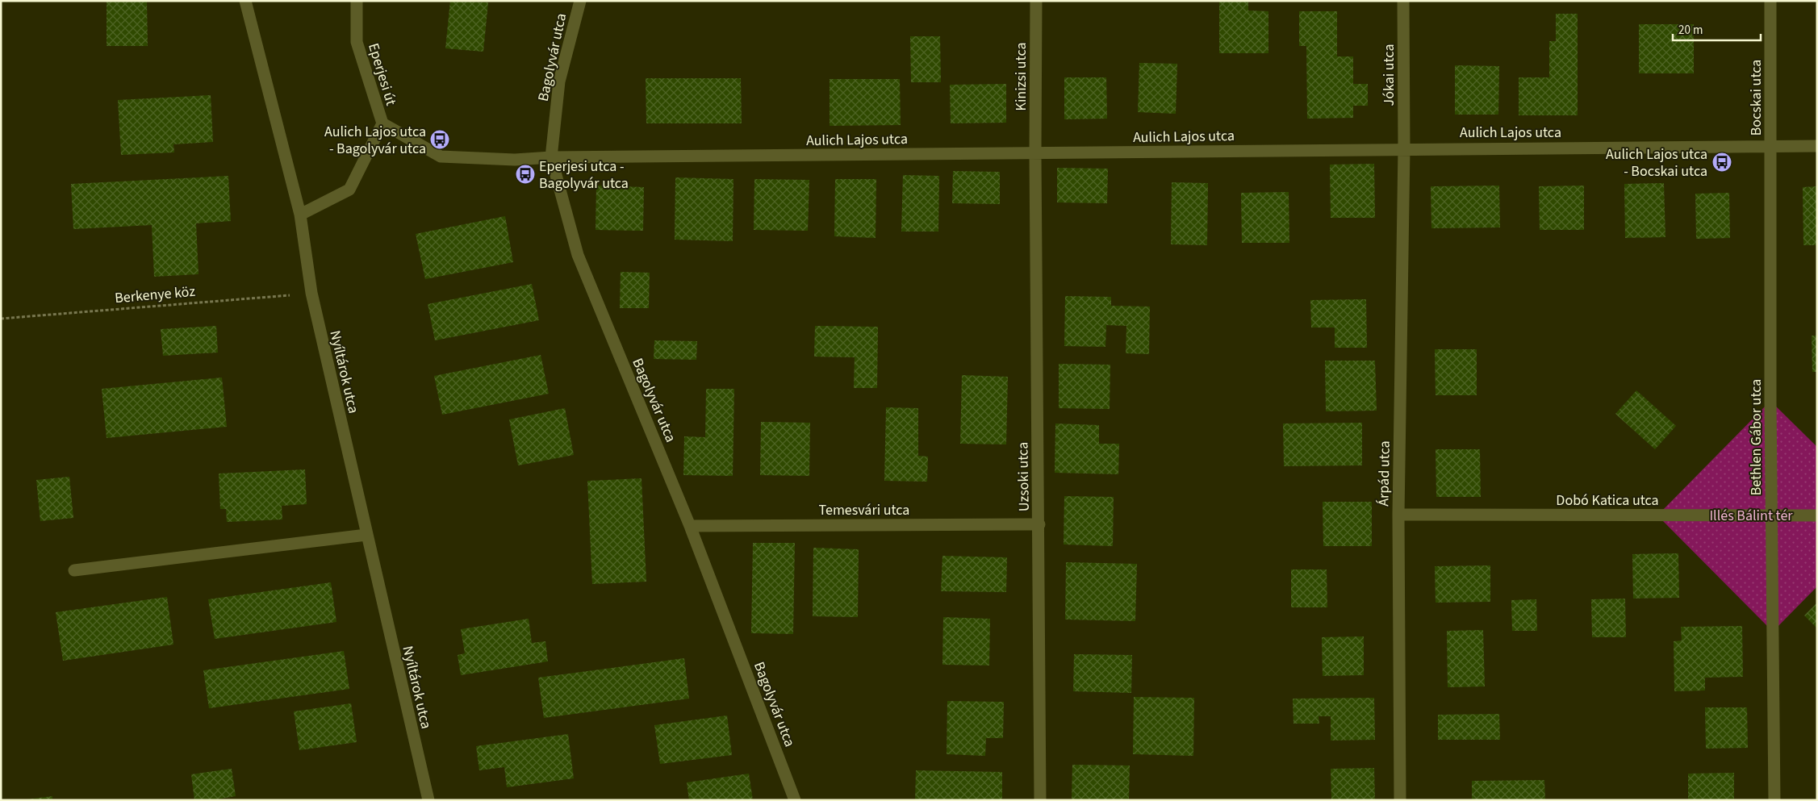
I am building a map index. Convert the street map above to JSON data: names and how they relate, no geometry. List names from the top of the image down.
{
  "streets": {
    "street": [
      "Bagolyvár utca",
      "Eperjesi út",
      "Jókai utca",
      "Kinizsi utca",
      "Bocskai utca",
      "Aulich Lajos utca",
      "Nyíltárok utca",
      "Bethlen Gábor utca",
      "Árpád utca",
      "Uzsoki utca",
      "Dobó Katica utca",
      "Temesvári utca"
    ],
    "path": ["Berkenye köz"]
  },
  "crossings": [
    ["Bagolyvár utca", "Eperjesi út"],
    ["Bagolyvár utca", "Aulich Lajos utca"],
    ["Bagolyvár utca", "Temesvári utca"],
    ["Eperjesi út", "Aulich Lajos utca"],
    ["Jókai utca", "Aulich Lajos utca"],
    ["Jókai utca", "Árpád utca"],
    ["Kinizsi utca", "Aulich Lajos utca"],
    ["Kinizsi utca", "Uzsoki utca"],
    ["Bocskai utca", "Aulich Lajos utca"],
    ["Bocskai utca", "Bethlen Gábor utca"],
    ["Aulich Lajos utca", "Bethlen Gábor utca"],
    ["Aulich Lajos utca", "Árpád utca"],
    ["Aulich Lajos utca", "Uzsoki utca"],
    ["Berkenye köz", "Nyíltárok utca"],
    ["Bethlen Gábor utca", "Dobó Katica utca"],
    ["Árpád utca", "Dobó Katica utca"],
    ["Uzsoki utca", "Temesvári utca"]
  ],
  "parks": ["Illés Bálint tér"],
  "places": {
    "bus stop": ["Aulich Lajos utca - Bagolyvár utca", "Aulich Lajos utca - Bocskai utca", "Eperjesi utca - Bagolyvár utca"]
  },
  "scale_bar": "20 m"
}
